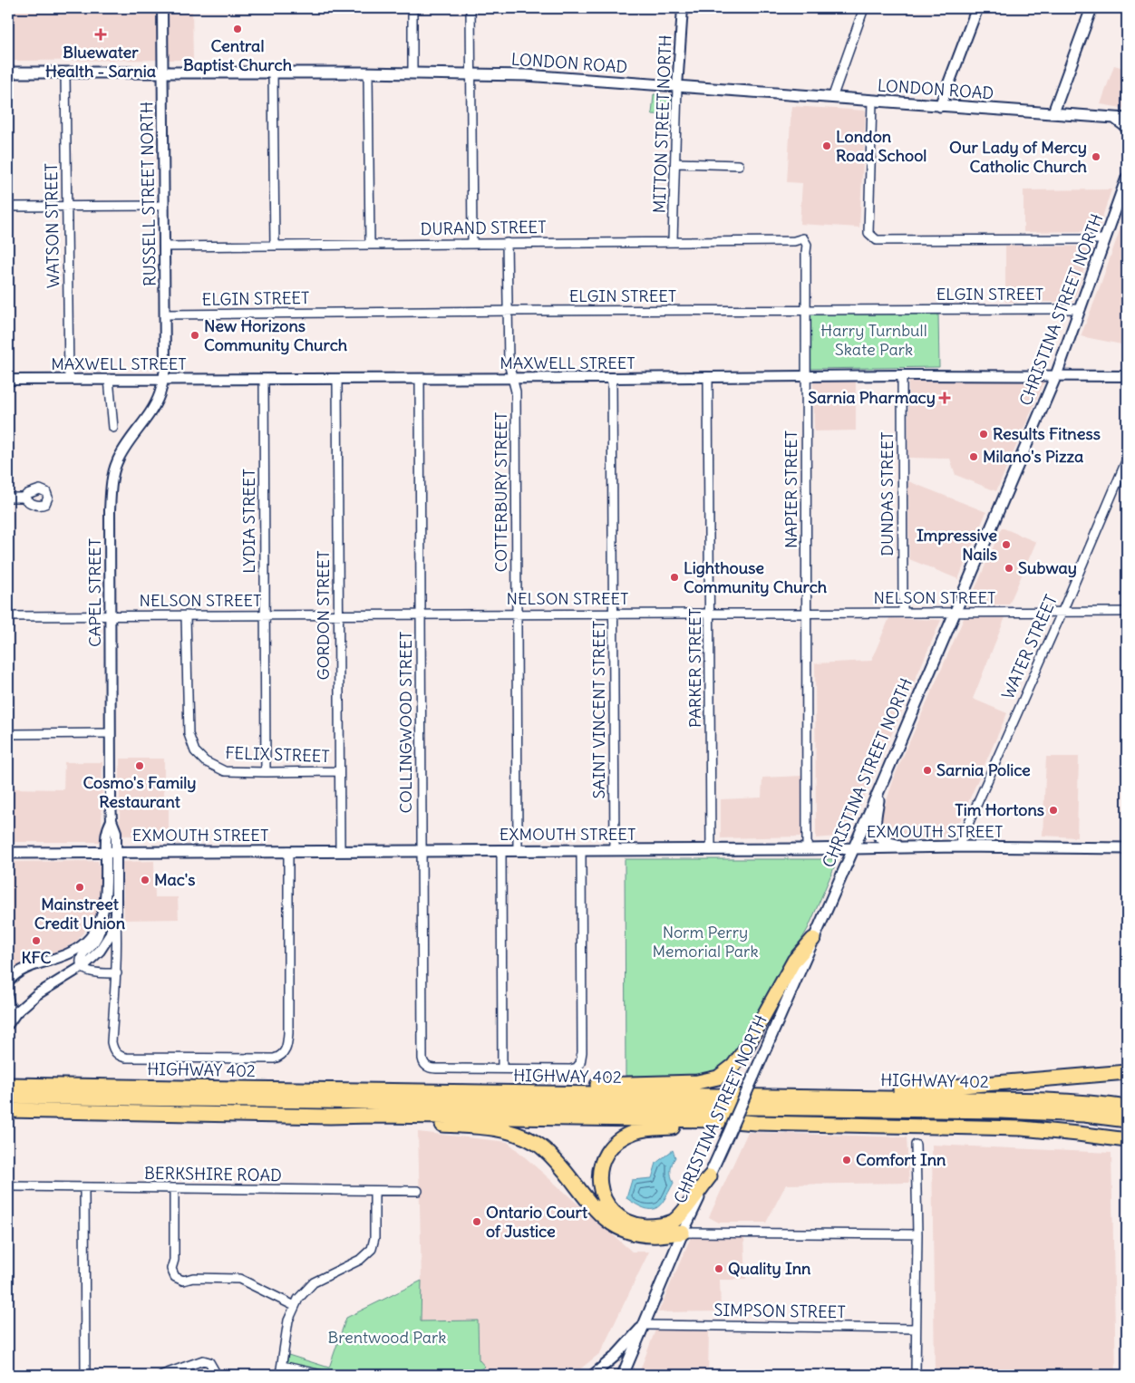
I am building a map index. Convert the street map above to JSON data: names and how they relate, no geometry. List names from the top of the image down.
{
  "streets": {
    "highway": ["HIGHWAY 402"],
    "main road": ["LONDON ROAD", "CHRISTINA STREET NORTH", "EXMOUTH STREET"],
    "street": [
      "MITTON STREET NORTH",
      "RUSSELL STREET NORTH",
      "WATSON STREET",
      "DURAND STREET",
      "ELGIN STREET",
      "MAXWELL STREET",
      "NAPIER STREET",
      "COTTERBURY STREET",
      "DUNDAS STREET",
      "LYDIA STREET",
      "CAPEL STREET",
      "NELSON STREET",
      "GORDON STREET",
      "WATER STREET",
      "PARKER STREET",
      "SAINT VINCENT STREET",
      "COLLINGWOOD STREET",
      "FELIX STREET",
      "BERKSHIRE ROAD",
      "SIMPSON STREET"
    ]
  },
  "crossings": [
    ["LONDON ROAD", "MITTON STREET NORTH"],
    ["LONDON ROAD", "RUSSELL STREET NORTH"],
    ["LONDON ROAD", "WATSON STREET"],
    ["MITTON STREET NORTH", "DURAND STREET"],
    ["RUSSELL STREET NORTH", "DURAND STREET"],
    ["RUSSELL STREET NORTH", "ELGIN STREET"],
    ["RUSSELL STREET NORTH", "MAXWELL STREET"],
    ["RUSSELL STREET NORTH", "CAPEL STREET"],
    ["WATSON STREET", "MAXWELL STREET"],
    ["DURAND STREET", "NAPIER STREET"],
    ["DURAND STREET", "COTTERBURY STREET"],
    ["ELGIN STREET", "CHRISTINA STREET NORTH"],
    ["ELGIN STREET", "NAPIER STREET"],
    ["ELGIN STREET", "COTTERBURY STREET"],
    ["CHRISTINA STREET NORTH", "MAXWELL STREET"],
    ["CHRISTINA STREET NORTH", "NELSON STREET"],
    ["CHRISTINA STREET NORTH", "EXMOUTH STREET"],
    ["CHRISTINA STREET NORTH", "SIMPSON STREET"],
    ["MAXWELL STREET", "NAPIER STREET"],
    ["MAXWELL STREET", "COTTERBURY STREET"],
    ["MAXWELL STREET", "DUNDAS STREET"],
    ["MAXWELL STREET", "LYDIA STREET"],
    ["MAXWELL STREET", "CAPEL STREET"],
    ["MAXWELL STREET", "GORDON STREET"],
    ["MAXWELL STREET", "PARKER STREET"],
    ["MAXWELL STREET", "SAINT VINCENT STREET"],
    ["MAXWELL STREET", "COLLINGWOOD STREET"],
    ["NAPIER STREET", "NELSON STREET"],
    ["NAPIER STREET", "EXMOUTH STREET"],
    ["COTTERBURY STREET", "NELSON STREET"],
    ["COTTERBURY STREET", "EXMOUTH STREET"],
    ["DUNDAS STREET", "NELSON STREET"],
    ["LYDIA STREET", "NELSON STREET"],
    ["LYDIA STREET", "FELIX STREET"],
    ["CAPEL STREET", "NELSON STREET"],
    ["CAPEL STREET", "EXMOUTH STREET"],
    ["NELSON STREET", "GORDON STREET"],
    ["NELSON STREET", "WATER STREET"],
    ["NELSON STREET", "PARKER STREET"],
    ["NELSON STREET", "SAINT VINCENT STREET"],
    ["NELSON STREET", "COLLINGWOOD STREET"],
    ["NELSON STREET", "FELIX STREET"],
    ["GORDON STREET", "FELIX STREET"],
    ["GORDON STREET", "EXMOUTH STREET"],
    ["WATER STREET", "EXMOUTH STREET"],
    ["PARKER STREET", "EXMOUTH STREET"],
    ["SAINT VINCENT STREET", "EXMOUTH STREET"],
    ["COLLINGWOOD STREET", "EXMOUTH STREET"]
  ],
  "parks": ["Harry Turnbull Skate Park", "Norm Perry Memorial Park", "Brentwood Park"],
  "places": {
    "other": [
      "Central Baptist Church",
      "London Road School",
      "Our Lady of Mercy Catholic Church",
      "New Horizons Community Church",
      "Results Fitness",
      "Milano's Pizza",
      "Impressive Nails",
      "Subway",
      "Lighthouse Community Church",
      "Cosmo's Family Restaurant",
      "Sarnia Police",
      "Tim Hortons",
      "Mac's",
      "Mainstreet Credit Union",
      "KFC",
      "Comfort Inn",
      "Ontario Court of Justice",
      "Quality Inn"
    ],
    "health": ["Bluewater Health - Sarnia", "Sarnia Pharmacy"]
  }
}
